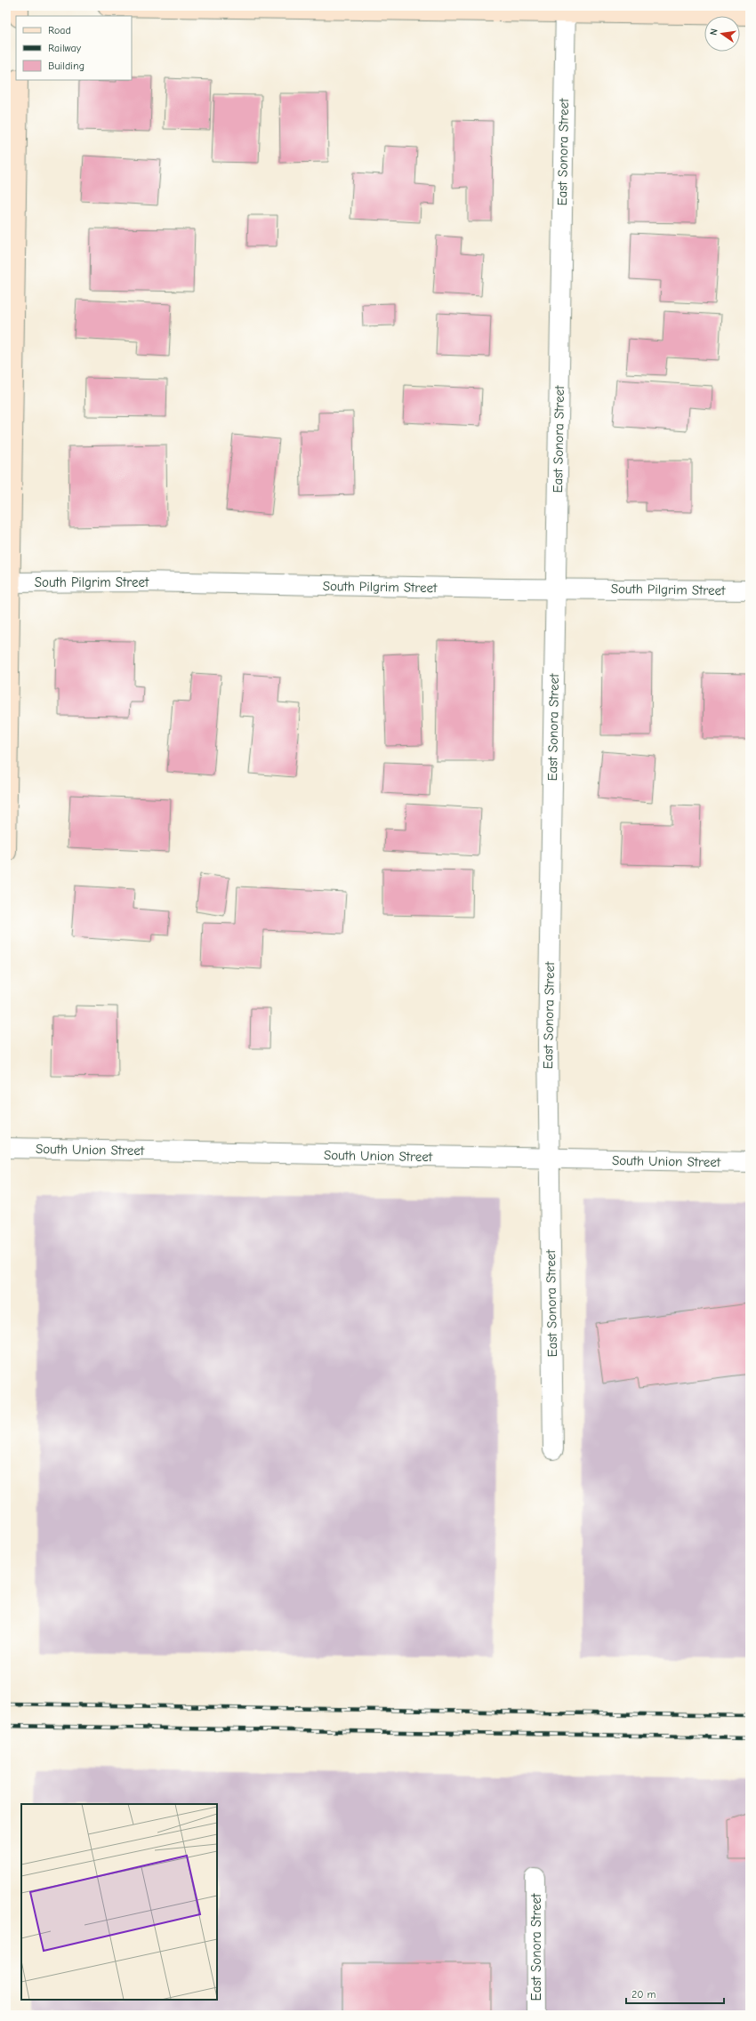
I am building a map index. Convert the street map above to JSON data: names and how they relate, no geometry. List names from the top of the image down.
{
  "streets": {
    "street": ["East Sonora Street", "South Pilgrim Street", "South Union Street"]
  },
  "crossings": [
    ["East Sonora Street", "South Pilgrim Street"],
    ["East Sonora Street", "South Union Street"]
  ],
  "legend": ["Road", "Railway", "Building"],
  "scale_bar": "20 m",
  "north": "left"
}
